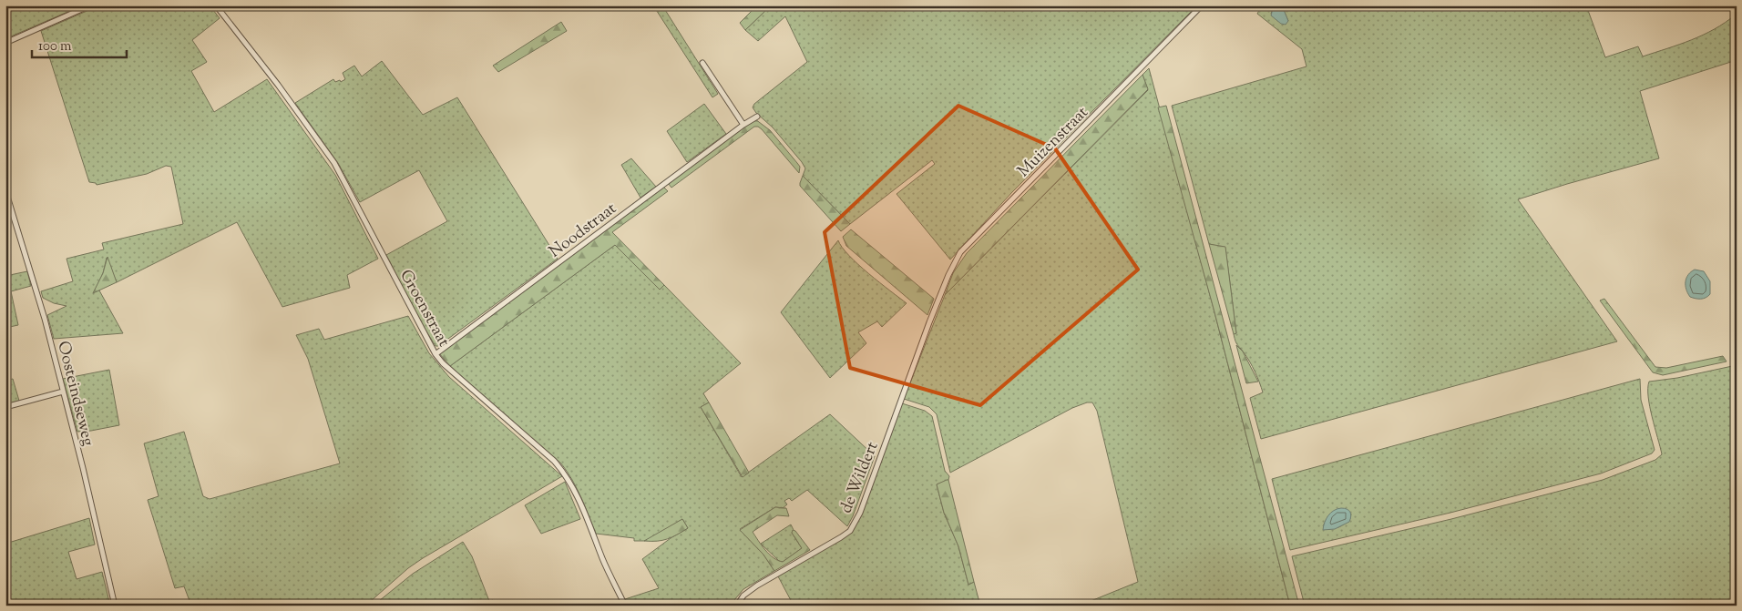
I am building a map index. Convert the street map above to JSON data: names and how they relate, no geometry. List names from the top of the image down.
{
  "streets": {
    "street": [
      "Muizenstraat",
      "Noodstraat",
      "Groenstraat",
      "Oosteindseweg",
      "de Wildert"
    ]
  },
  "crossings": [
    ["Muizenstraat", "de Wildert"],
    ["Noodstraat", "Groenstraat"]
  ],
  "scale_bar": "100 m"
}
